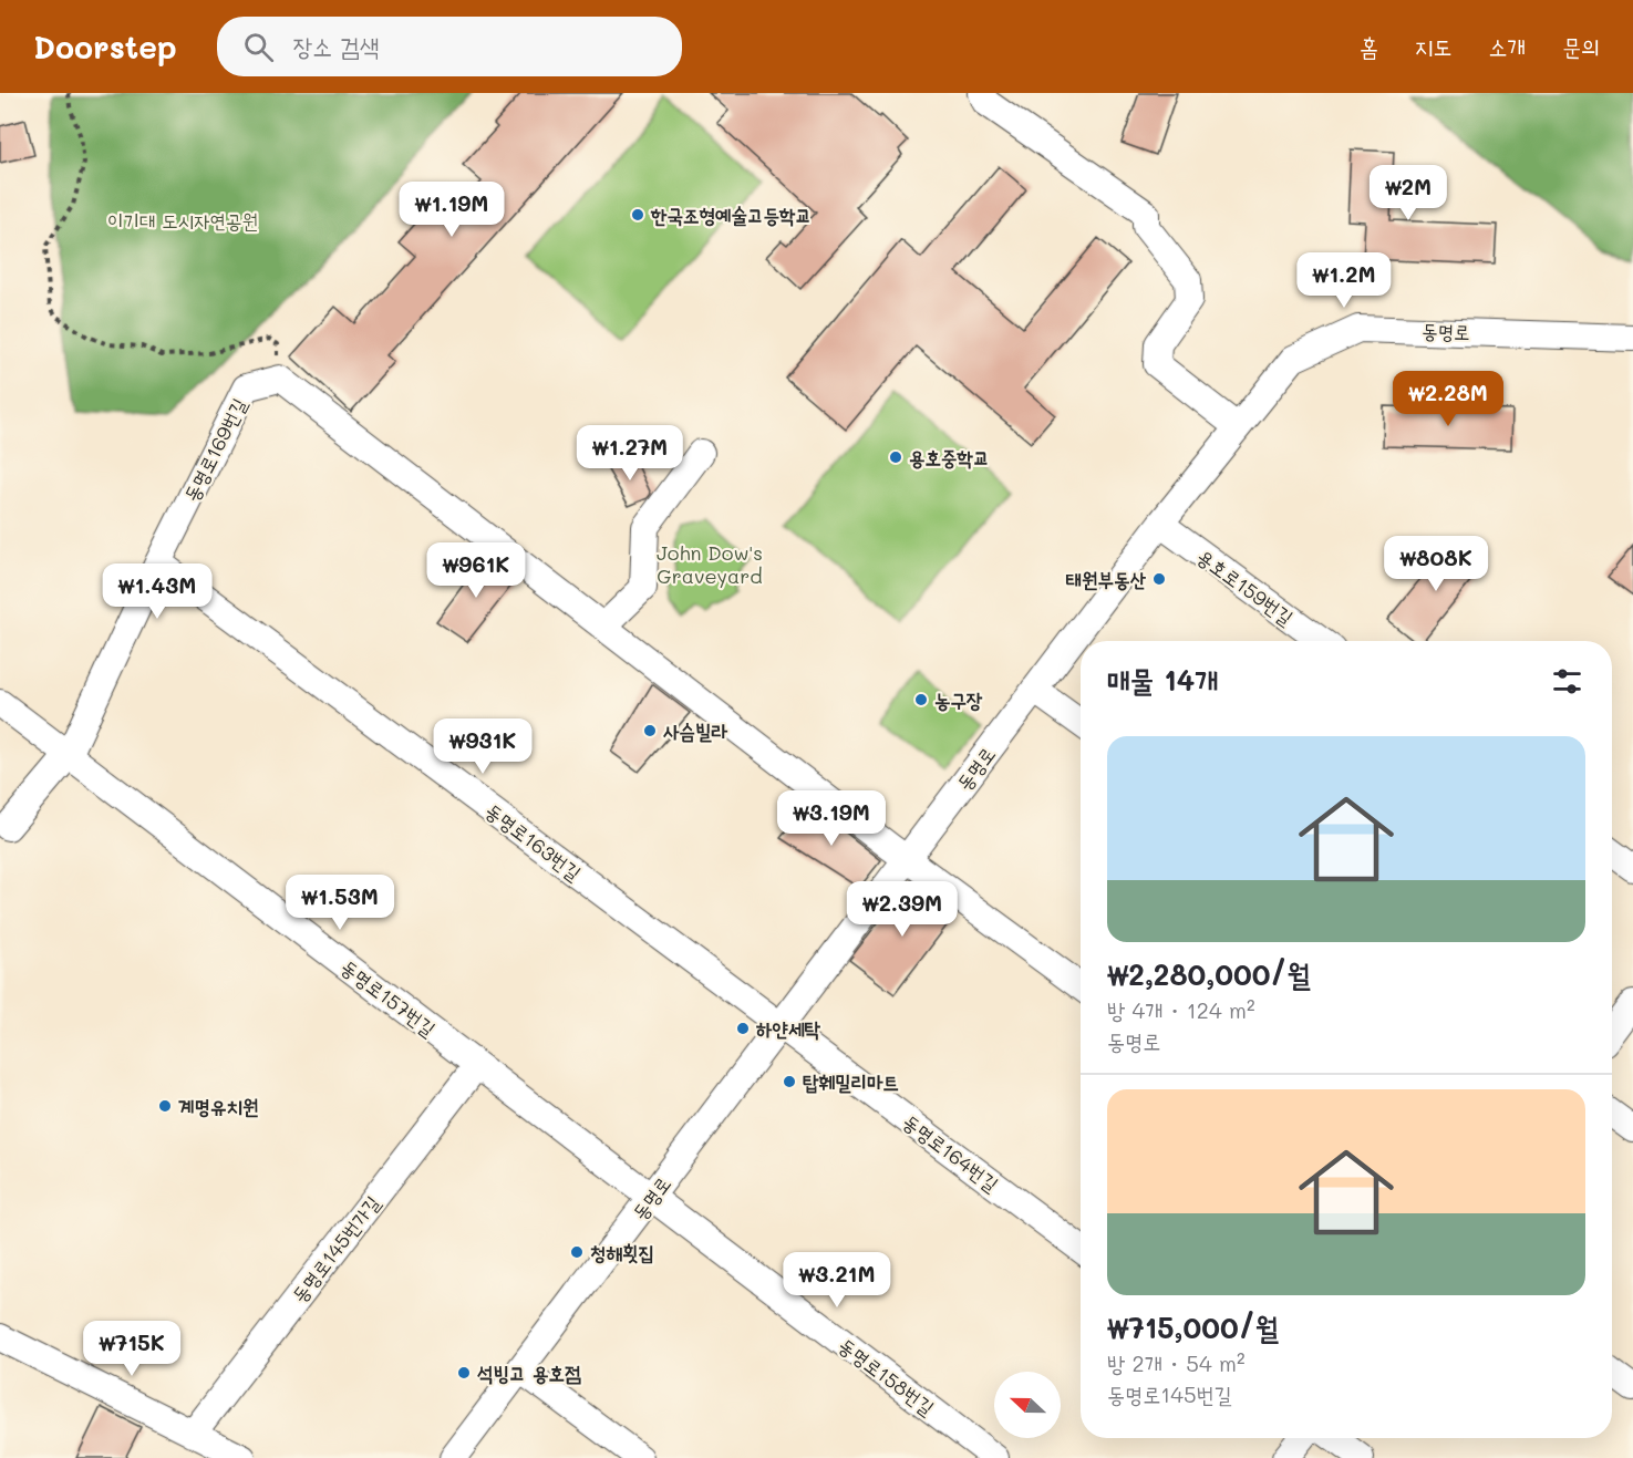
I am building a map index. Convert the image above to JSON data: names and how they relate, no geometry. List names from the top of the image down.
{
  "streets": {
    "street": [
      "동명로",
      "동명로169번길",
      "용호로159번길",
      "동명로163번길",
      "동명로157번길",
      "동명로164번길",
      "동명로145번가길",
      "동명로158번길"
    ]
  },
  "crossings": [
    ["동명로", "용호로159번길"],
    ["동명로", "동명로163번길"],
    ["동명로", "동명로157번길"],
    ["동명로", "동명로164번길"],
    ["동명로", "동명로158번길"],
    ["동명로169번길", "동명로163번길"],
    ["동명로169번길", "동명로157번길"],
    ["동명로163번길", "동명로164번길"],
    ["동명로157번길", "동명로145번가길"],
    ["동명로157번길", "동명로158번길"]
  ],
  "parks": ["이기대 도시자연공원", "John Dow's Graveyard"],
  "places": [
    "한국조형예술고등학교",
    "용호중학교",
    "태원부동산",
    "농구장",
    "사슴빌라",
    "하얀세탁",
    "탑훼밀리마트",
    "계명유치원",
    "청해횟집",
    "석빙고 용호점"
  ],
  "north": "left",
  "page": {
    "header": "Doorstep",
    "search": "장소 검색",
    "nav": [
      "홈",
      "지도",
      "소개",
      "문의"
    ],
    "price": [
      "₩2M",
      "₩1.19M",
      "₩1.2M",
      "₩2.28M",
      "₩1.27M",
      "₩808K",
      "₩961K",
      "₩1.43M",
      "₩931K",
      "₩3.19M",
      "₩1.53M",
      "₩2.39M",
      "₩3.21M",
      "₩715K"
    ],
    "heading": "매물 14개",
    "list": [
      {
        "name": "₩2,280,000/월",
        "note": "방 4개 · 124 m² · 동명로"
      },
      {
        "name": "₩715,000/월",
        "note": "방 2개 · 54 m² · 동명로145번길"
      }
    ]
  }
}
